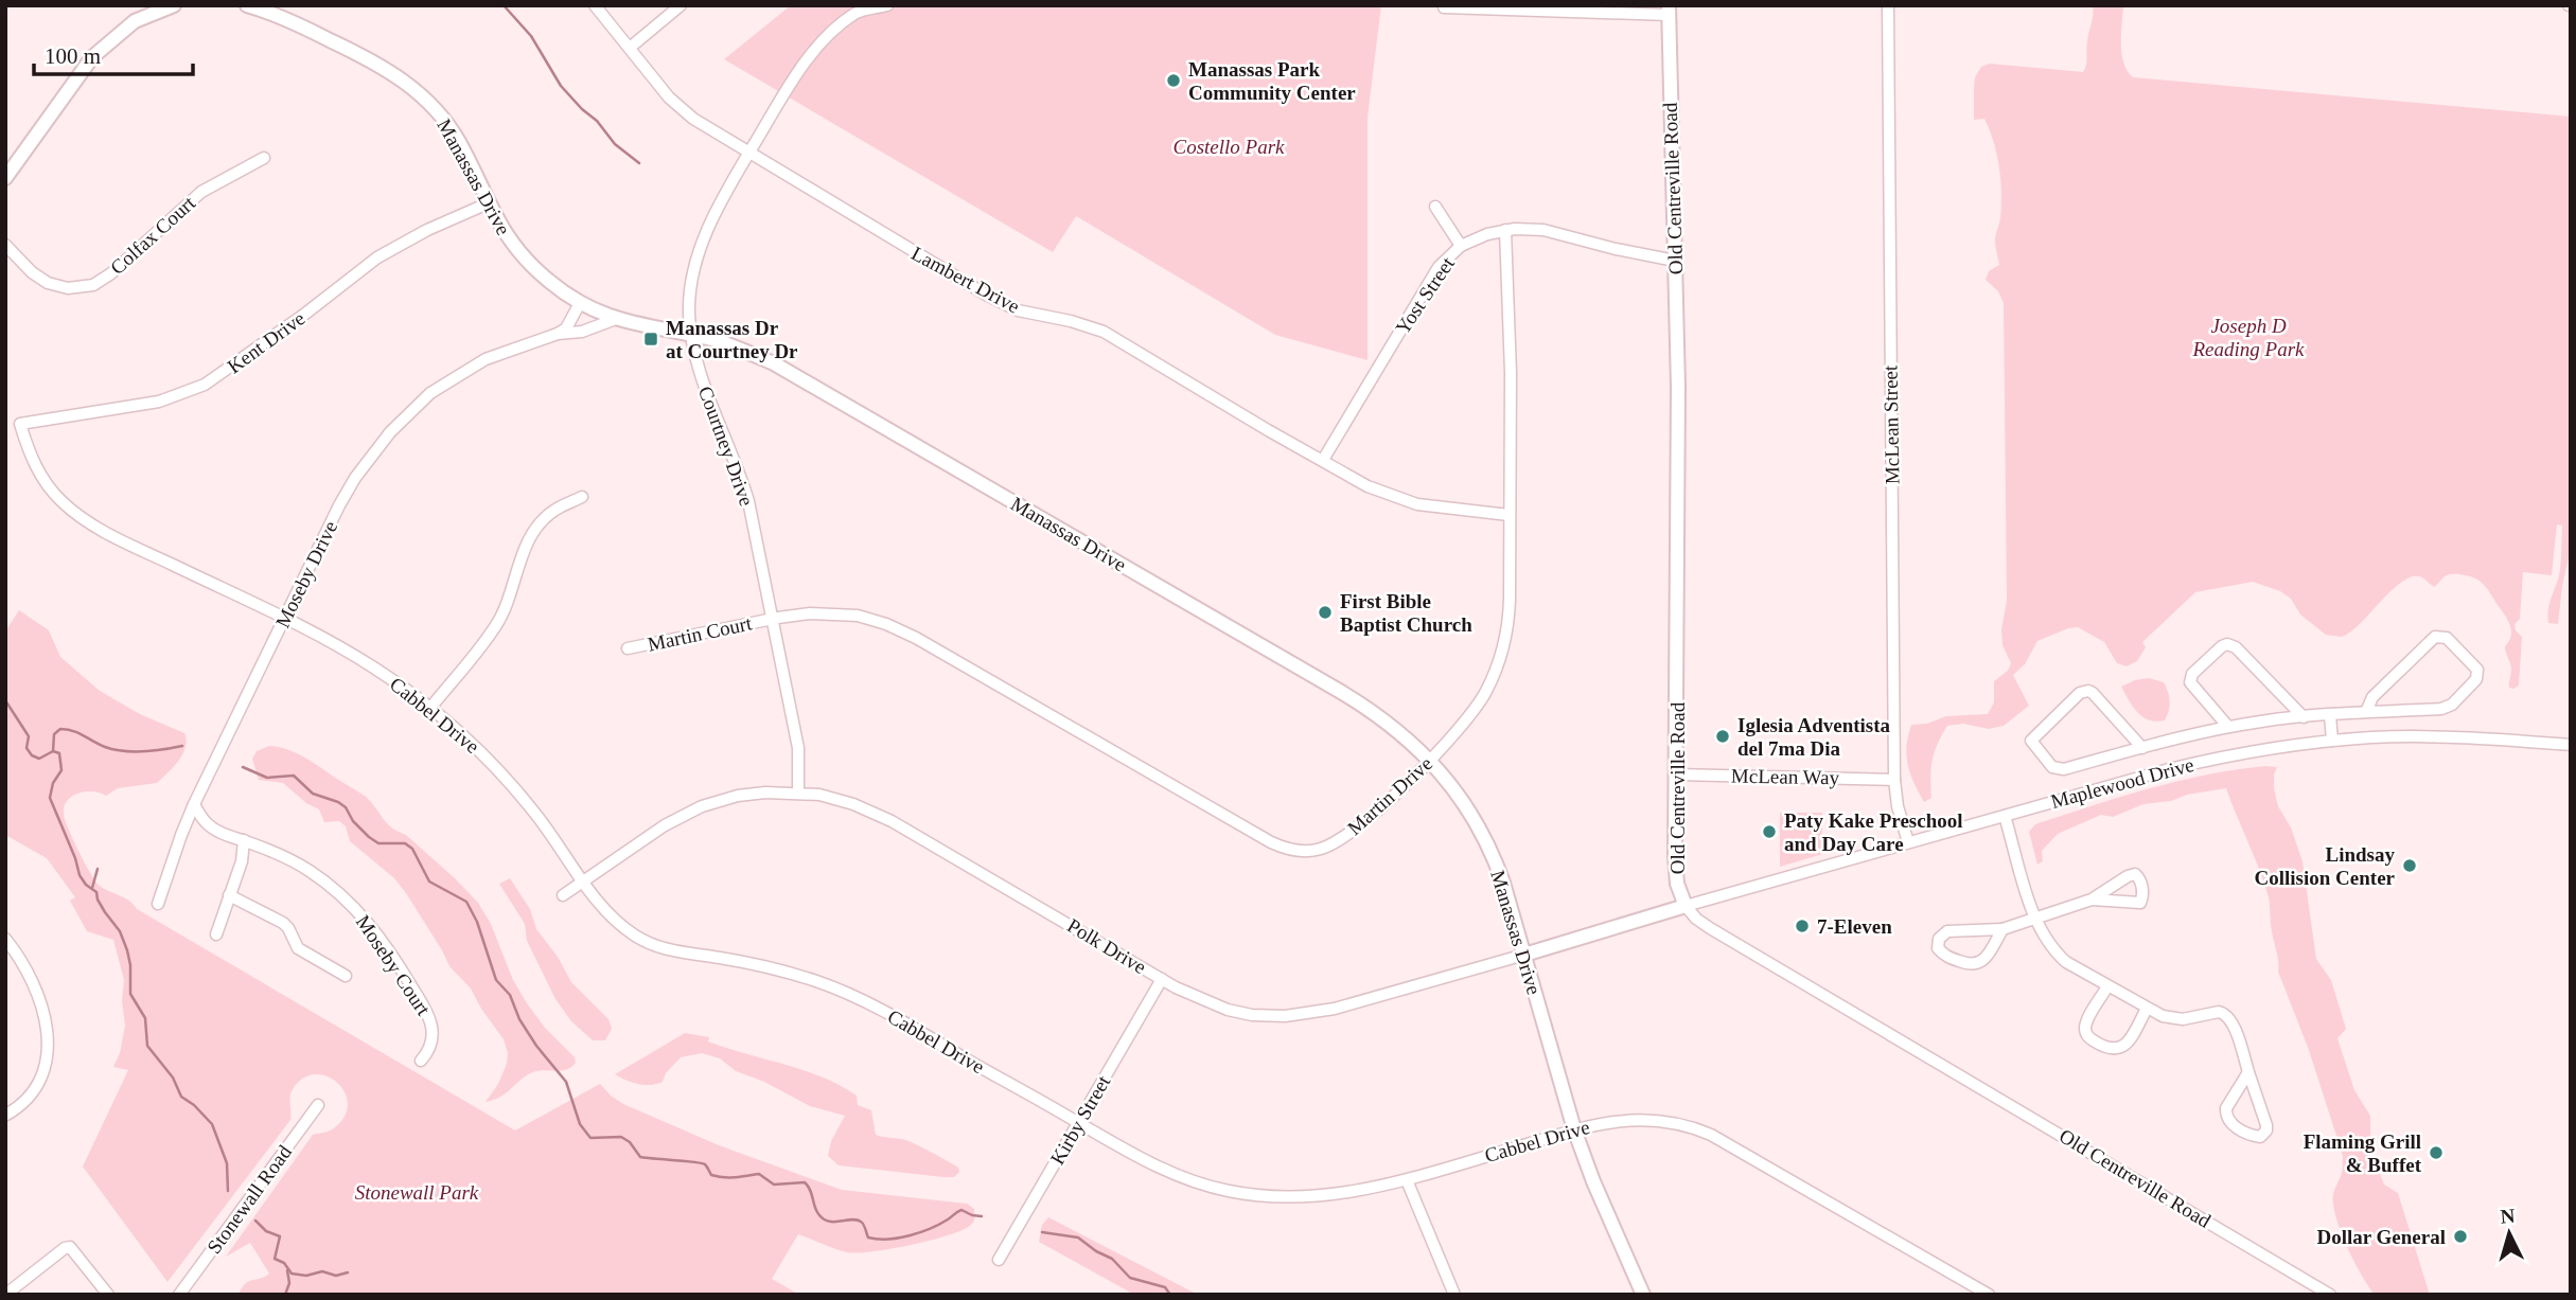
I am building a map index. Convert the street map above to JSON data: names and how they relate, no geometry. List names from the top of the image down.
{
  "streets": {
    "main road": ["Manassas Drive", "Old Centreville Road", "Polk Drive"],
    "street": [
      "Colfax Court",
      "Lambert Drive",
      "Yost Street",
      "Kent Drive",
      "McLean Street",
      "Courtney Drive",
      "Moseby Drive",
      "Martin Court",
      "Cabbel Drive",
      "McLean Way",
      "Maplewood Drive",
      "Martin Drive",
      "Moseby Court",
      "Kirby Street",
      "Stonewall Road"
    ]
  },
  "crossings": [
    ["Manassas Drive", "Kent Drive"],
    ["Manassas Drive", "Courtney Drive"],
    ["Manassas Drive", "Moseby Drive"],
    ["Manassas Drive", "Cabbel Drive"],
    ["Manassas Drive", "Martin Drive"],
    ["Manassas Drive", "Polk Drive"],
    ["Old Centreville Road", "Yost Street"],
    ["Old Centreville Road", "McLean Way"],
    ["Old Centreville Road", "Maplewood Drive"],
    ["Old Centreville Road", "Polk Drive"],
    ["Lambert Drive", "Yost Street"],
    ["Lambert Drive", "Courtney Drive"],
    ["Lambert Drive", "Martin Drive"],
    ["Yost Street", "Martin Drive"],
    ["Kent Drive", "Cabbel Drive"],
    ["McLean Street", "McLean Way"],
    ["McLean Street", "Maplewood Drive"],
    ["Courtney Drive", "Martin Court"],
    ["Courtney Drive", "Martin Drive"],
    ["Courtney Drive", "Polk Drive"],
    ["Moseby Drive", "Cabbel Drive"],
    ["Moseby Drive", "Moseby Court"],
    ["Martin Court", "Martin Drive"],
    ["Cabbel Drive", "Polk Drive"],
    ["Cabbel Drive", "Kirby Street"],
    ["Maplewood Drive", "Polk Drive"],
    ["Polk Drive", "Kirby Street"]
  ],
  "parks": ["Costello Park", "Joseph D Reading Park", "Stonewall Park"],
  "places": {
    "other": [
      "Manassas Park Community Center",
      "First Bible Baptist Church",
      "Iglesia Adventista del 7ma Dia",
      "Paty Kake Preschool and Day Care",
      "Lindsay Collision Center",
      "7-Eleven",
      "Flaming Grill & Buffet",
      "Dollar General"
    ],
    "transit": ["Manassas Dr at Courtney Dr"]
  },
  "scale_bar": "100 m",
  "north": "top"
}
